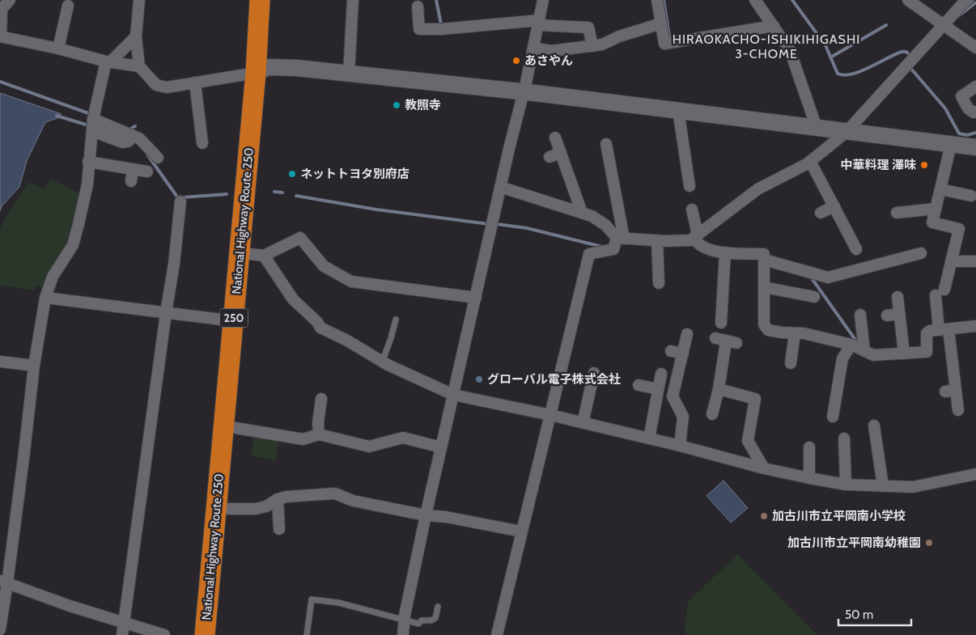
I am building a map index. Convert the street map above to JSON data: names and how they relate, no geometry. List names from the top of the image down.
{
  "streets": {
    "highway": ["National Highway Route 250", "250"]
  },
  "districts": ["HIRAOKACHO-ISHIKIHIGASHI 3-CHOME"],
  "places": [
    "あさやん",
    "教照寺",
    "中華料理 澤味",
    "ネットトヨタ別府店",
    "グローバル電子株式会社",
    "加古川市立平岡南小学校",
    "加古川市立平岡南幼稚園"
  ],
  "scale_bar": "50 m"
}
